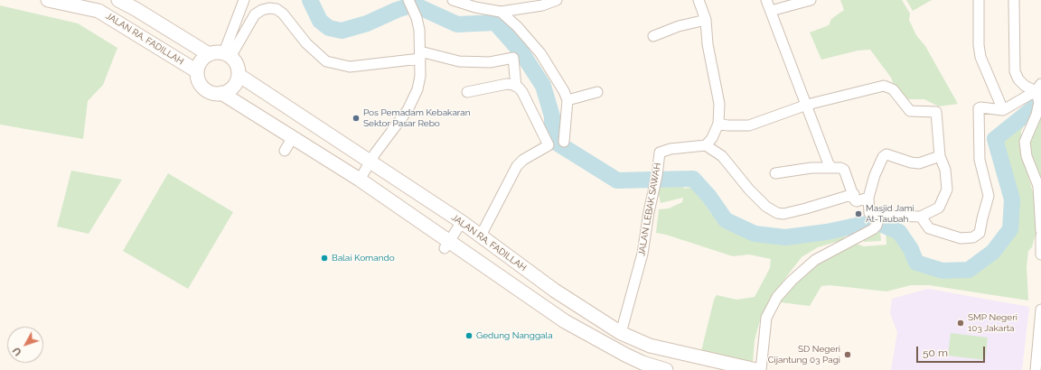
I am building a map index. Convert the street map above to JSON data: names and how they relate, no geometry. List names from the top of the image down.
{
  "streets": {
    "main road": ["JALAN RA. FADILLAH"],
    "street": ["JALAN LEBAK SAWAH"]
  },
  "crossings": [
    ["JALAN RA. FADILLAH", "JALAN LEBAK SAWAH"]
  ],
  "places": [
    "Pos Pemadam Kebakaran Sektor Pasar Rebo",
    "Masjid Jami At-Taubah",
    "Balai Komando",
    "SMP Negeri 103 Jakarta",
    "Gedung Nanggala",
    "SD Negeri Cijantung 03 Pagi"
  ],
  "scale_bar": "50 m",
  "north": "bottom left"
}
